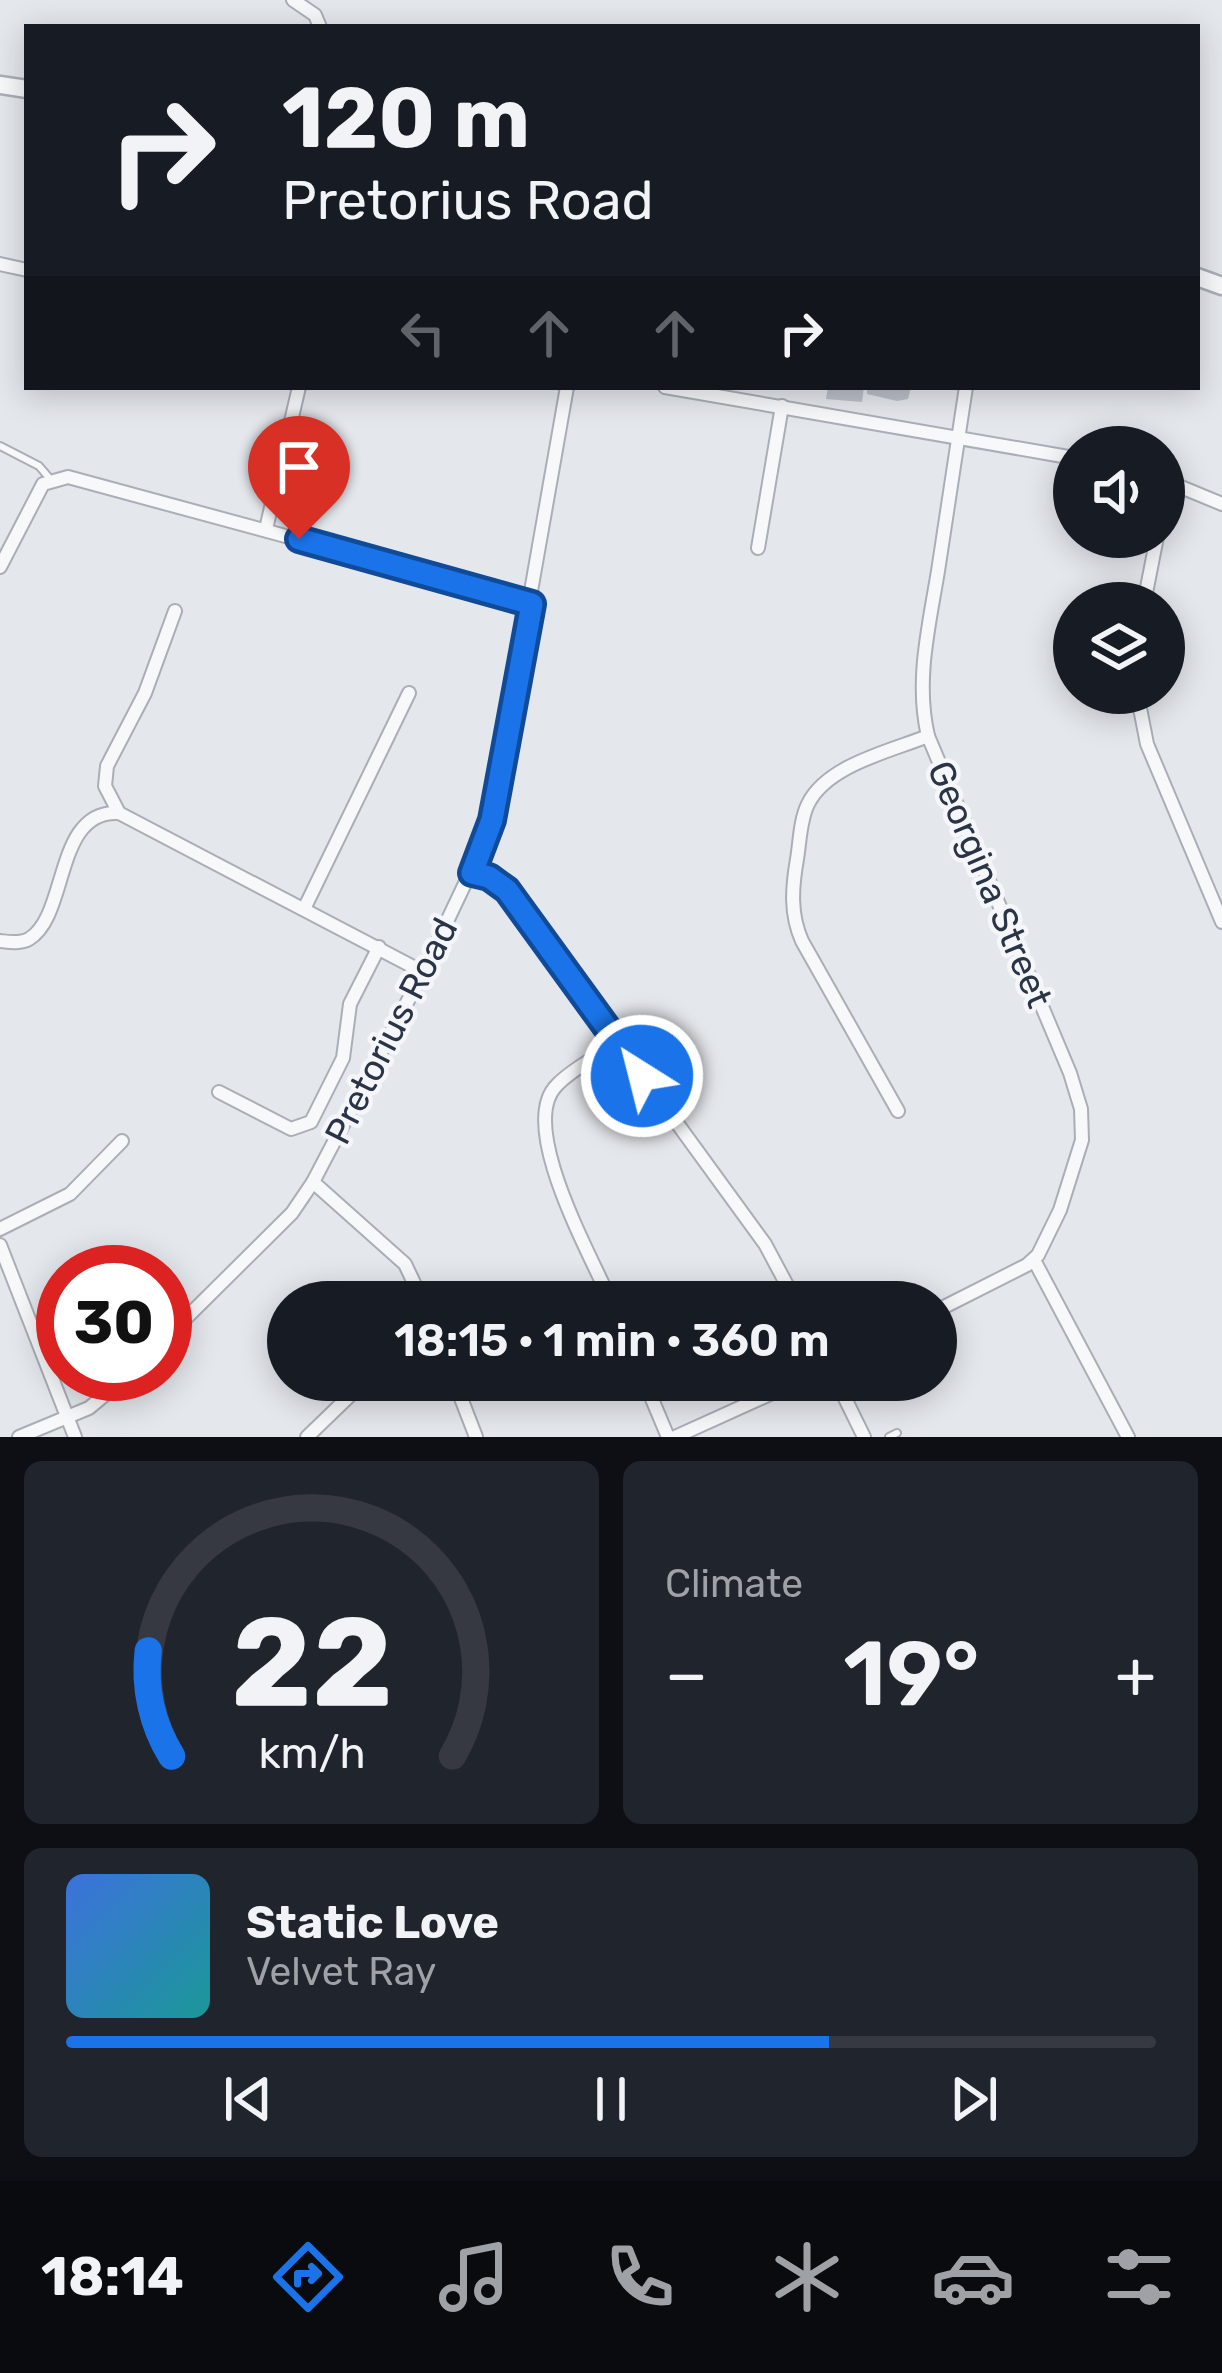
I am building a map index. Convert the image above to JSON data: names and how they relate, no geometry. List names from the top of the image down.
{
  "streets": {
    "street": ["Georgina Street", "Pretorius Road"]
  },
  "page": {
    "turn": ["120 m", "Pretorius Road"],
    "limit": "30",
    "trip": "18:15 · 1 min · 360 m",
    "tile": "Climate",
    "heat": ["−", "19°", "+"],
    "song": ["Static Love", "Velvet Ray"],
    "tabs": "18:14",
    "gauge": ["22", "km/h"]
  }
}
